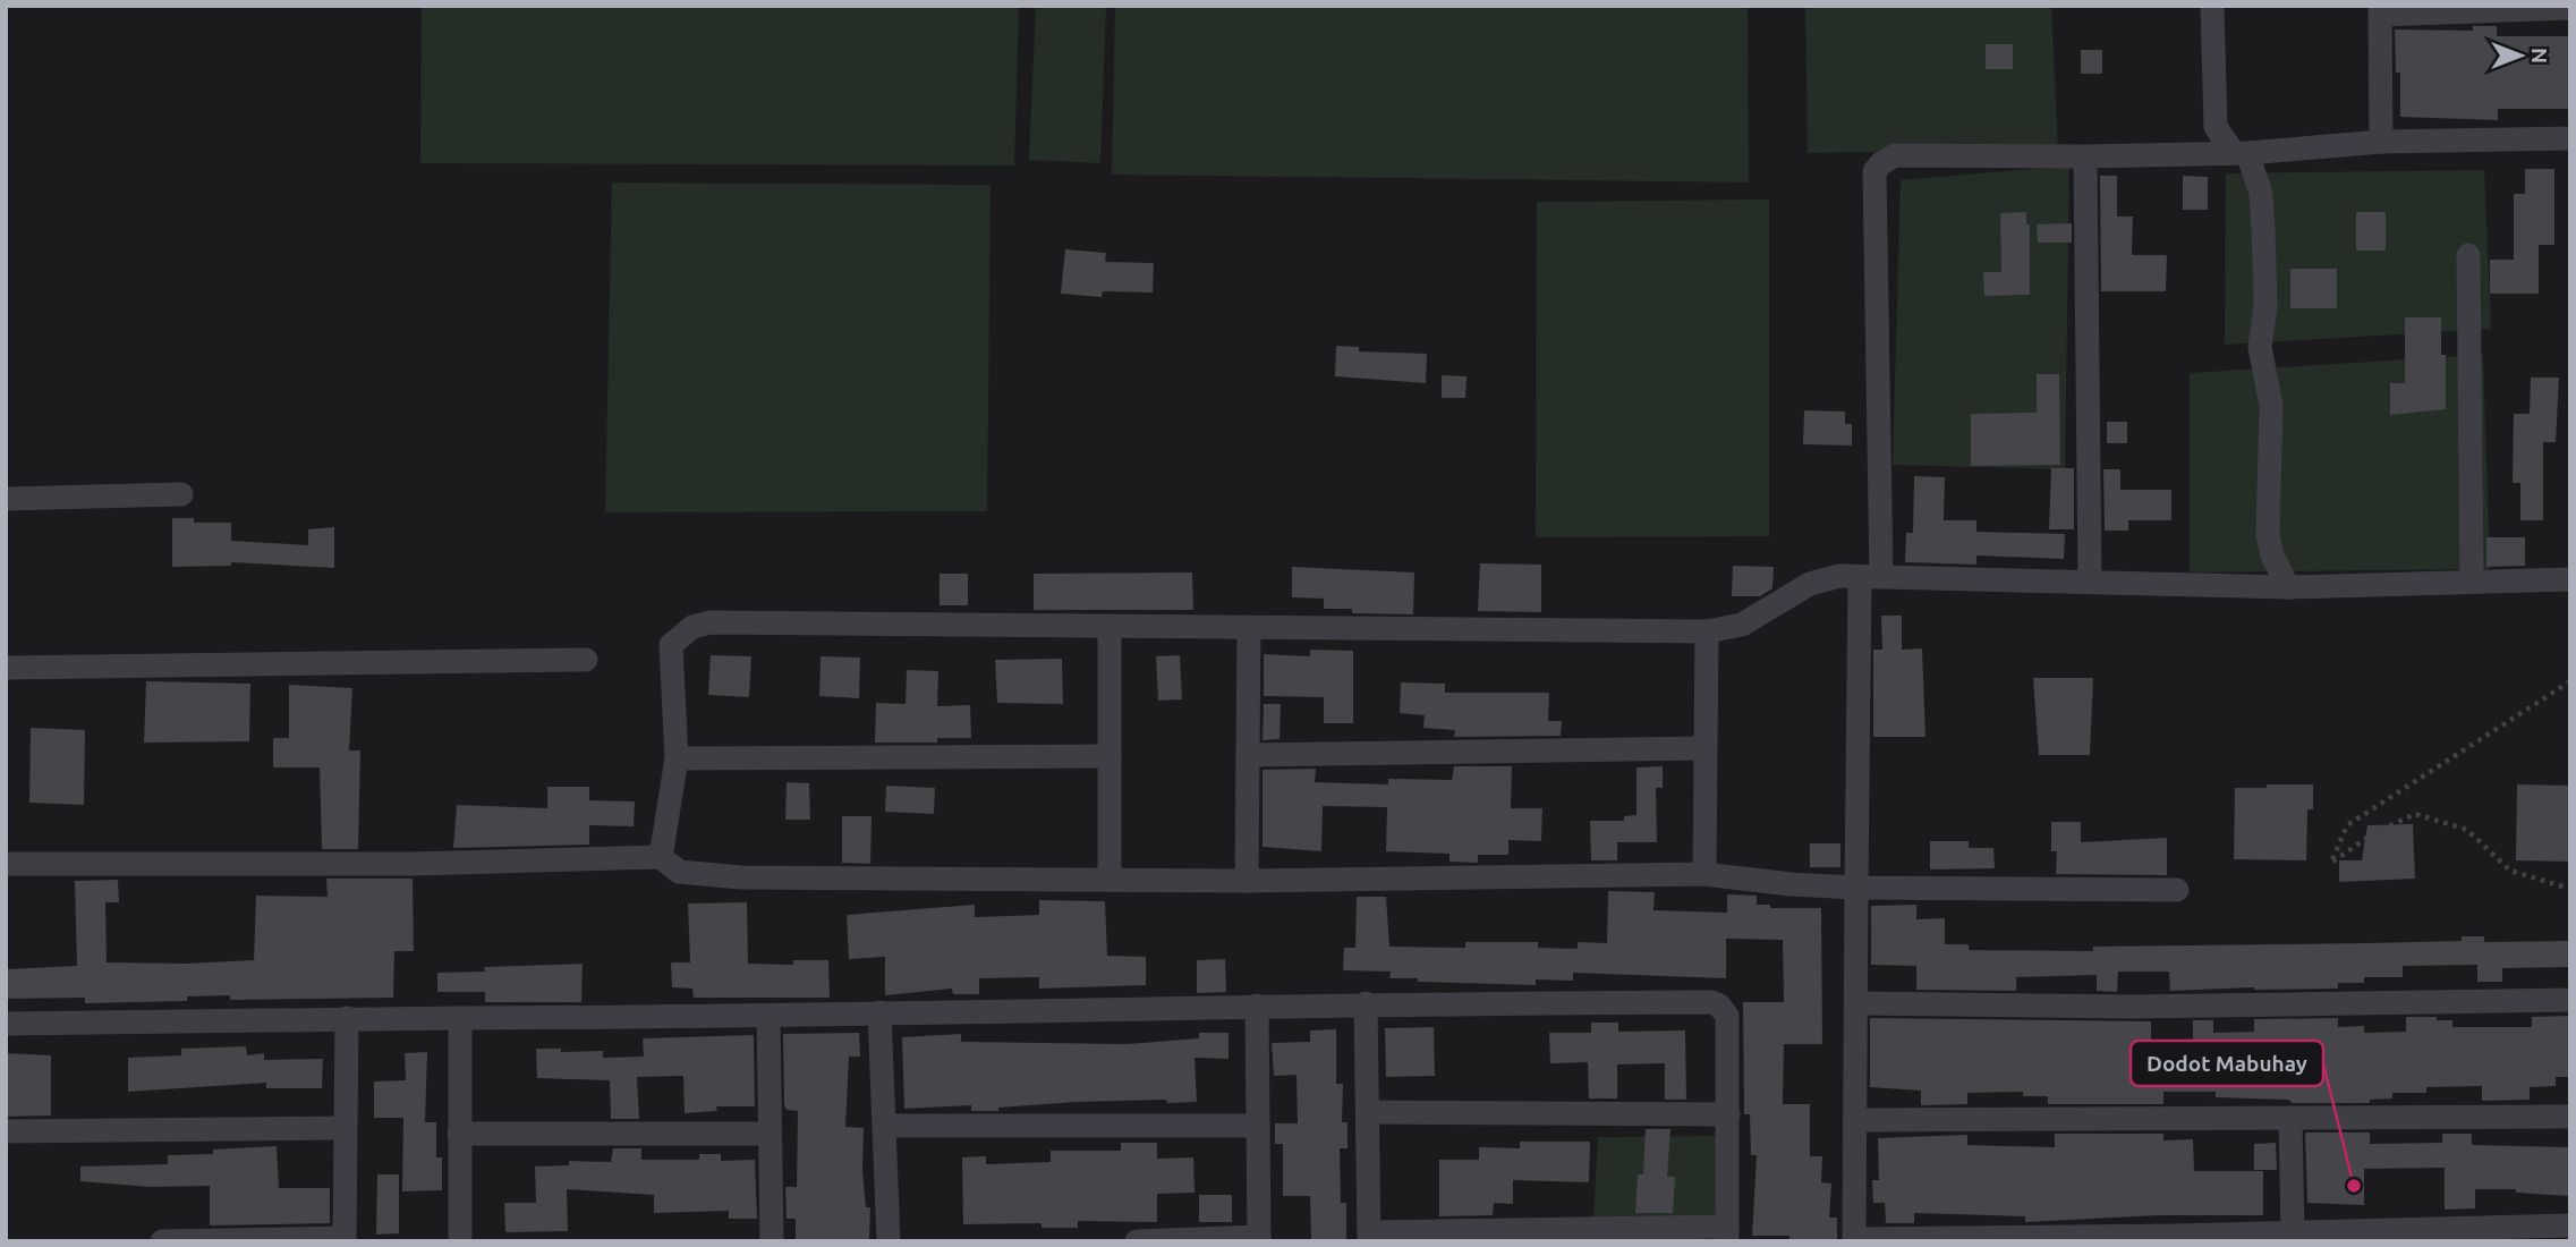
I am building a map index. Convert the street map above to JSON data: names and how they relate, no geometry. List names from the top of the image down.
{
  "places": ["Dodot Mabuhay"],
  "north": "right"
}
